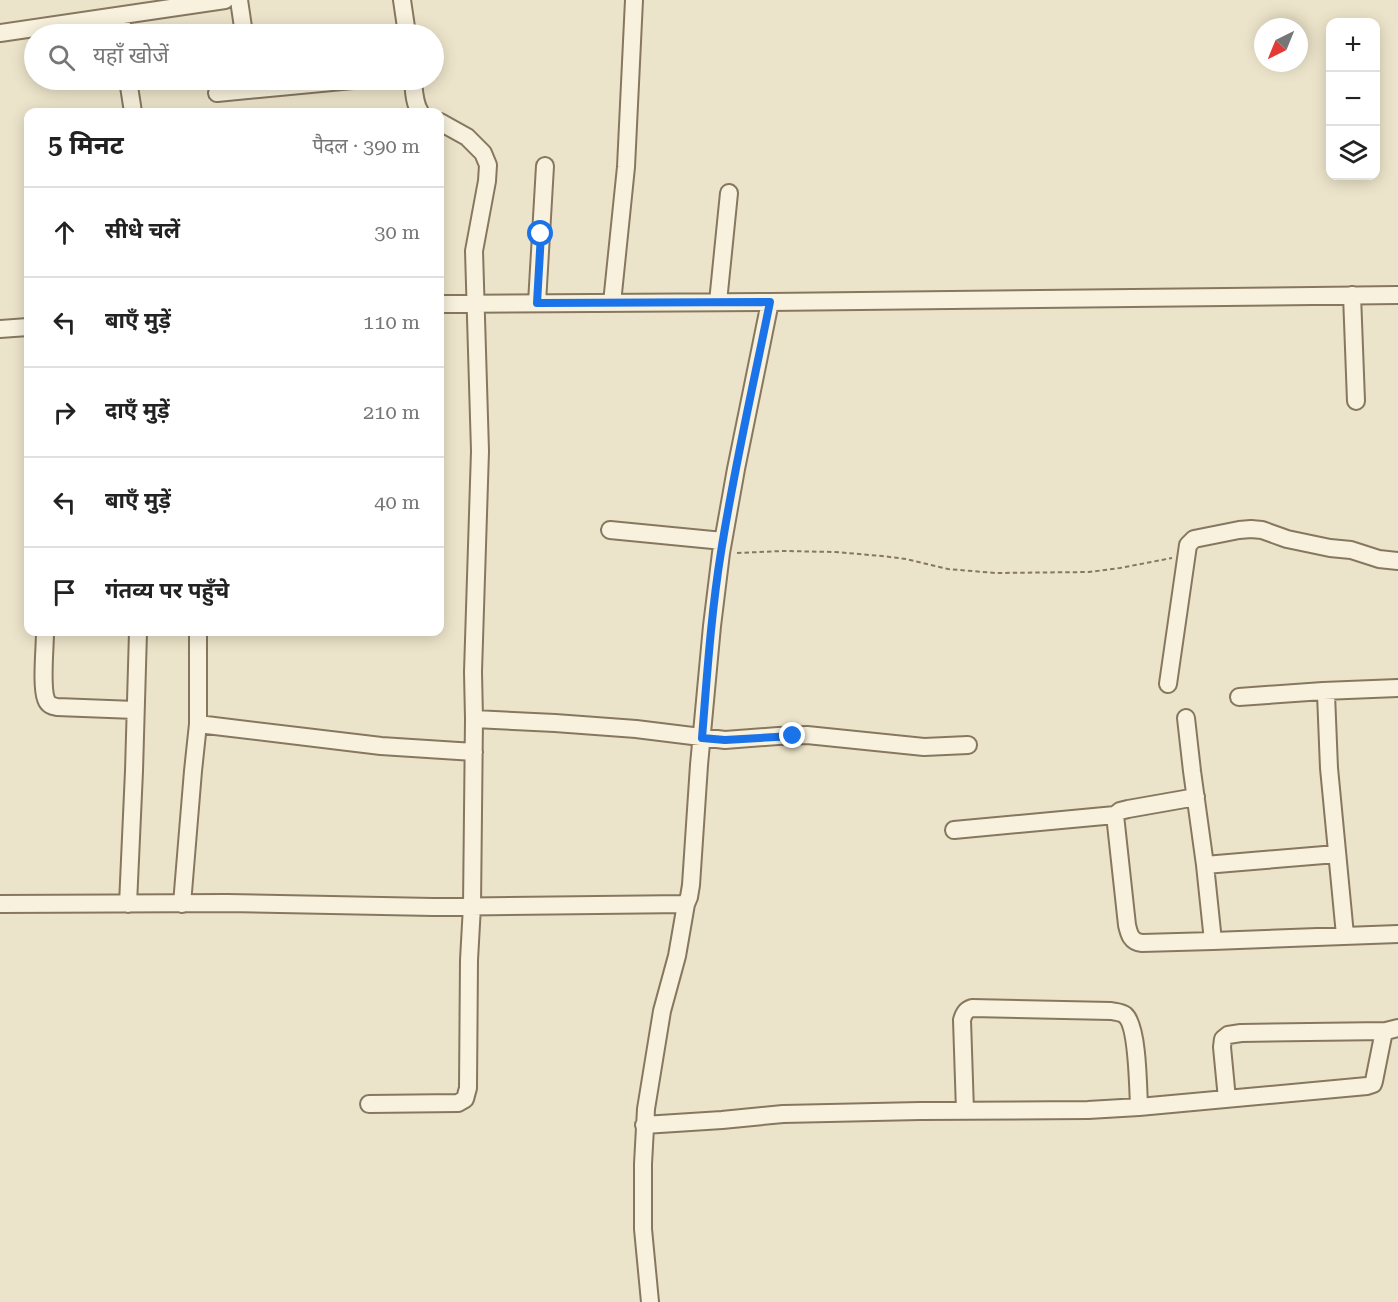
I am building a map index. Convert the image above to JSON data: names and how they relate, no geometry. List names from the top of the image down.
{
  "north": "bottom left",
  "page": {
    "map_buttons": ["+", "−"],
    "search": "यहाँ खोजें",
    "heading": ["5 मिनट", "पैदल · 390 m"],
    "list": [
      ["सीधे चलें", "30 m"],
      ["बाएँ मुड़ें", "110 m"],
      ["दाएँ मुड़ें", "210 m"],
      ["बाएँ मुड़ें", "40 m"],
      "गंतव्य पर पहुँचे"
    ]
  }
}
